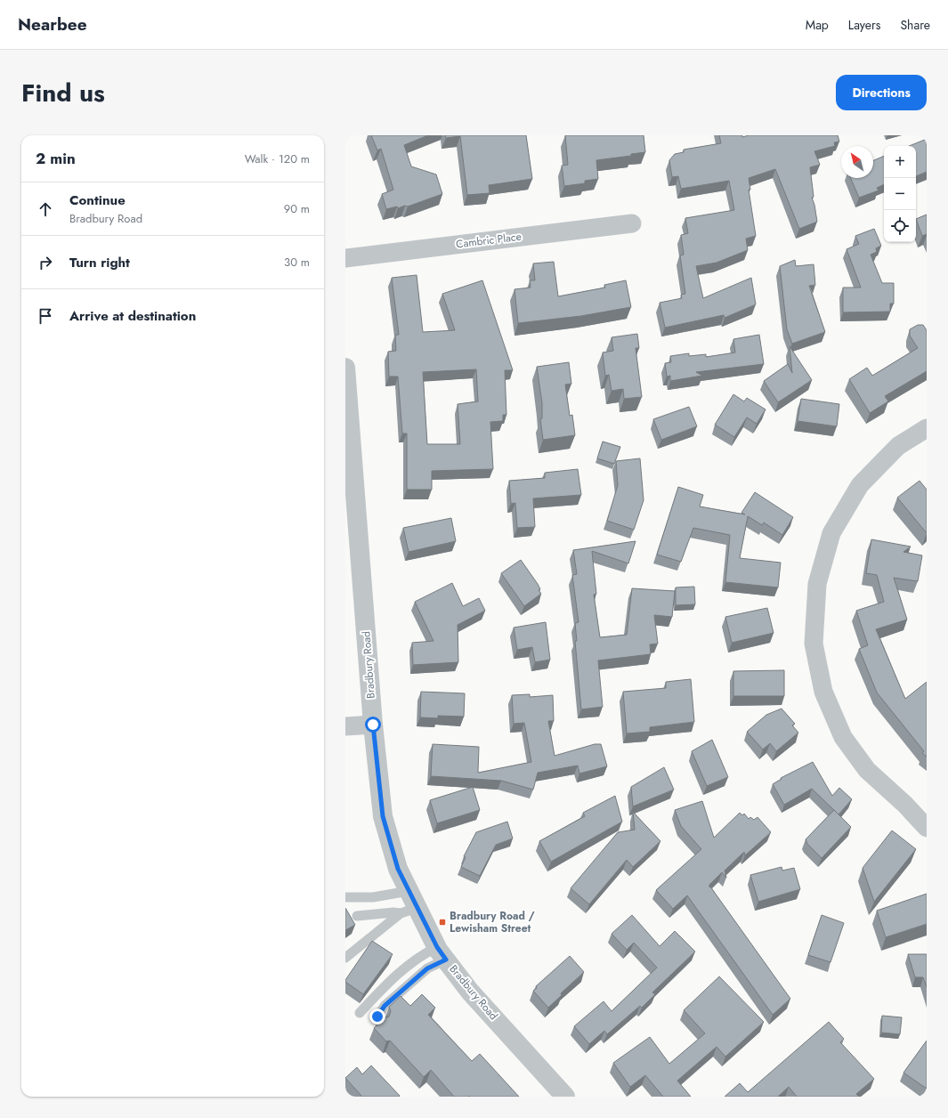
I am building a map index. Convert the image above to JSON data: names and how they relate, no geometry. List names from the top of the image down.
{
  "streets": {
    "street": ["Cambric Place", "Bradbury Road"]
  },
  "places": {
    "transit": ["Bradbury Road / Lewisham Street"]
  },
  "north": "top left",
  "page": {
    "header": "Nearbee",
    "nav": ["Map", "Layers", "Share"],
    "title": "Find us",
    "buttons": "Directions",
    "heading": ["2 min", "Walk · 120 m"],
    "map_buttons": ["+", "−"],
    "list": [
      ["Continue", "Bradbury Road", "90 m"],
      ["Turn right", "30 m"],
      "Arrive at destination"
    ]
  }
}
